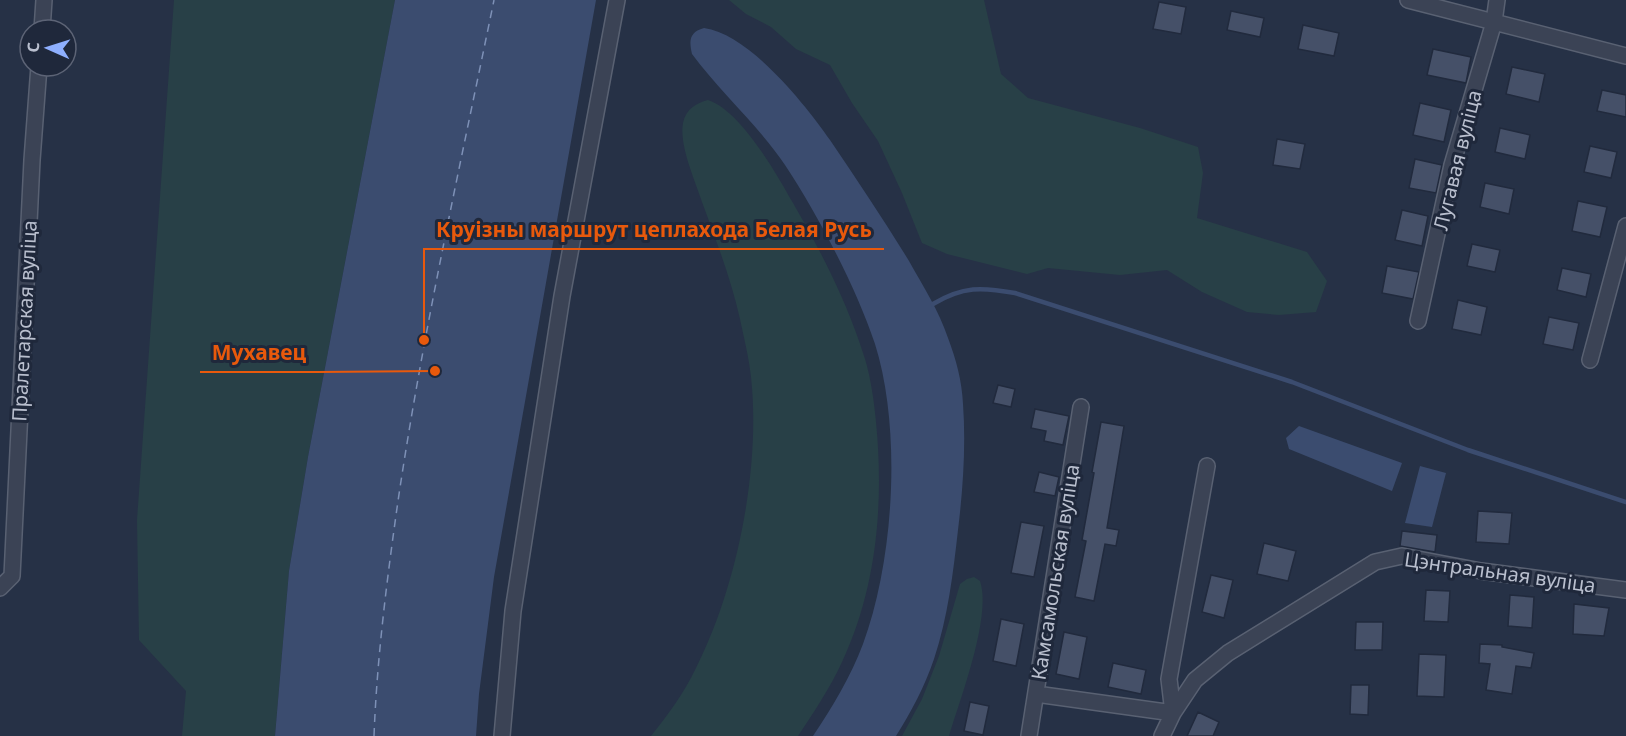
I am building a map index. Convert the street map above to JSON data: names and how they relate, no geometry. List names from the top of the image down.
{
  "streets": {
    "street": [
      "Лугавая вуліца",
      "Пралетарская вуліца",
      "Камсамольская вуліца",
      "Цэнтральная вуліца"
    ]
  },
  "places": ["Круізны маршрут цеплахода Белая Русь", "Мухавец"],
  "north": "left"
}
